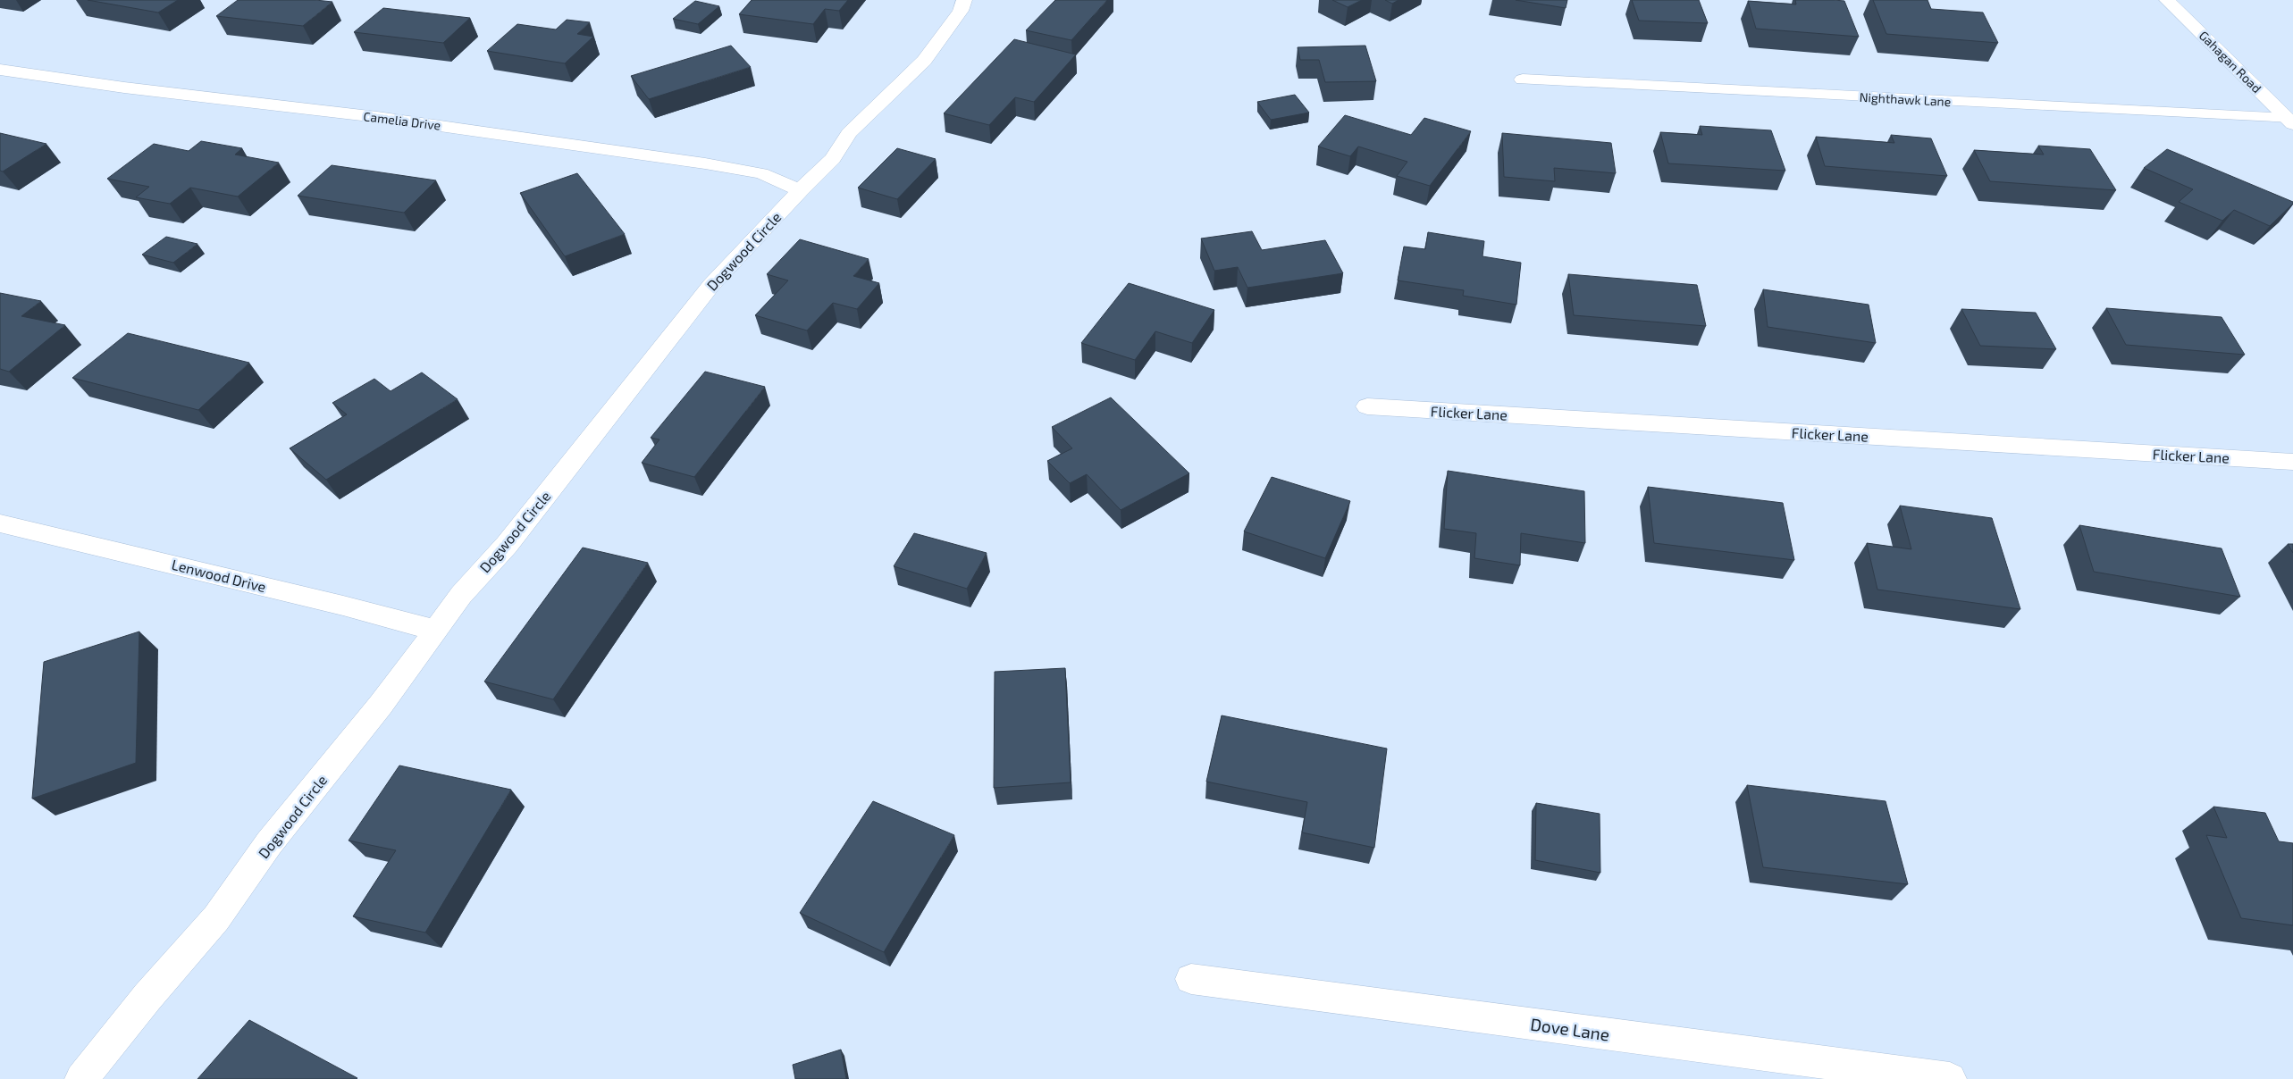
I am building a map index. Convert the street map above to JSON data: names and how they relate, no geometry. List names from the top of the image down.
{
  "streets": {
    "street": [
      "Gahagan Road",
      "Nighthawk Lane",
      "Camelia Drive",
      "Dogwood Circle",
      "Flicker Lane",
      "Lenwood Drive",
      "Dove Lane"
    ]
  },
  "crossings": [
    ["Gahagan Road", "Nighthawk Lane"],
    ["Camelia Drive", "Dogwood Circle"],
    ["Dogwood Circle", "Lenwood Drive"]
  ]
}
